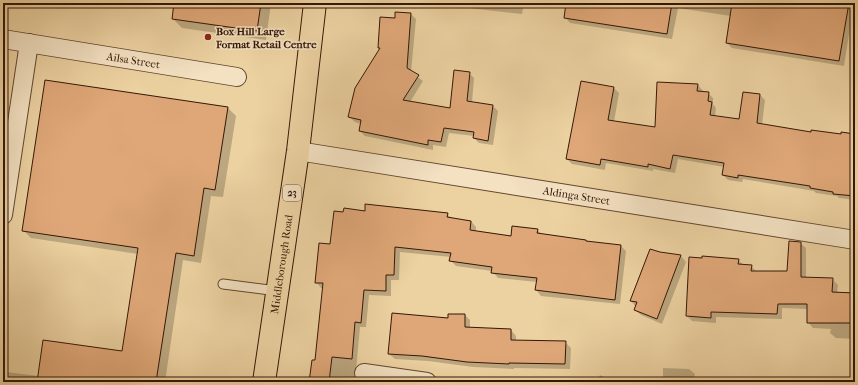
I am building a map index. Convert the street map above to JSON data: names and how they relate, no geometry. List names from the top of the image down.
{
  "streets": {
    "main road": ["23", "Middleborough Road"],
    "street": ["Ailsa Street", "Aldinga Street"]
  },
  "crossings": [
    ["Aldinga Street", "Middleborough Road"]
  ],
  "places": ["Box Hill Large Format Retail Centre"]
}
